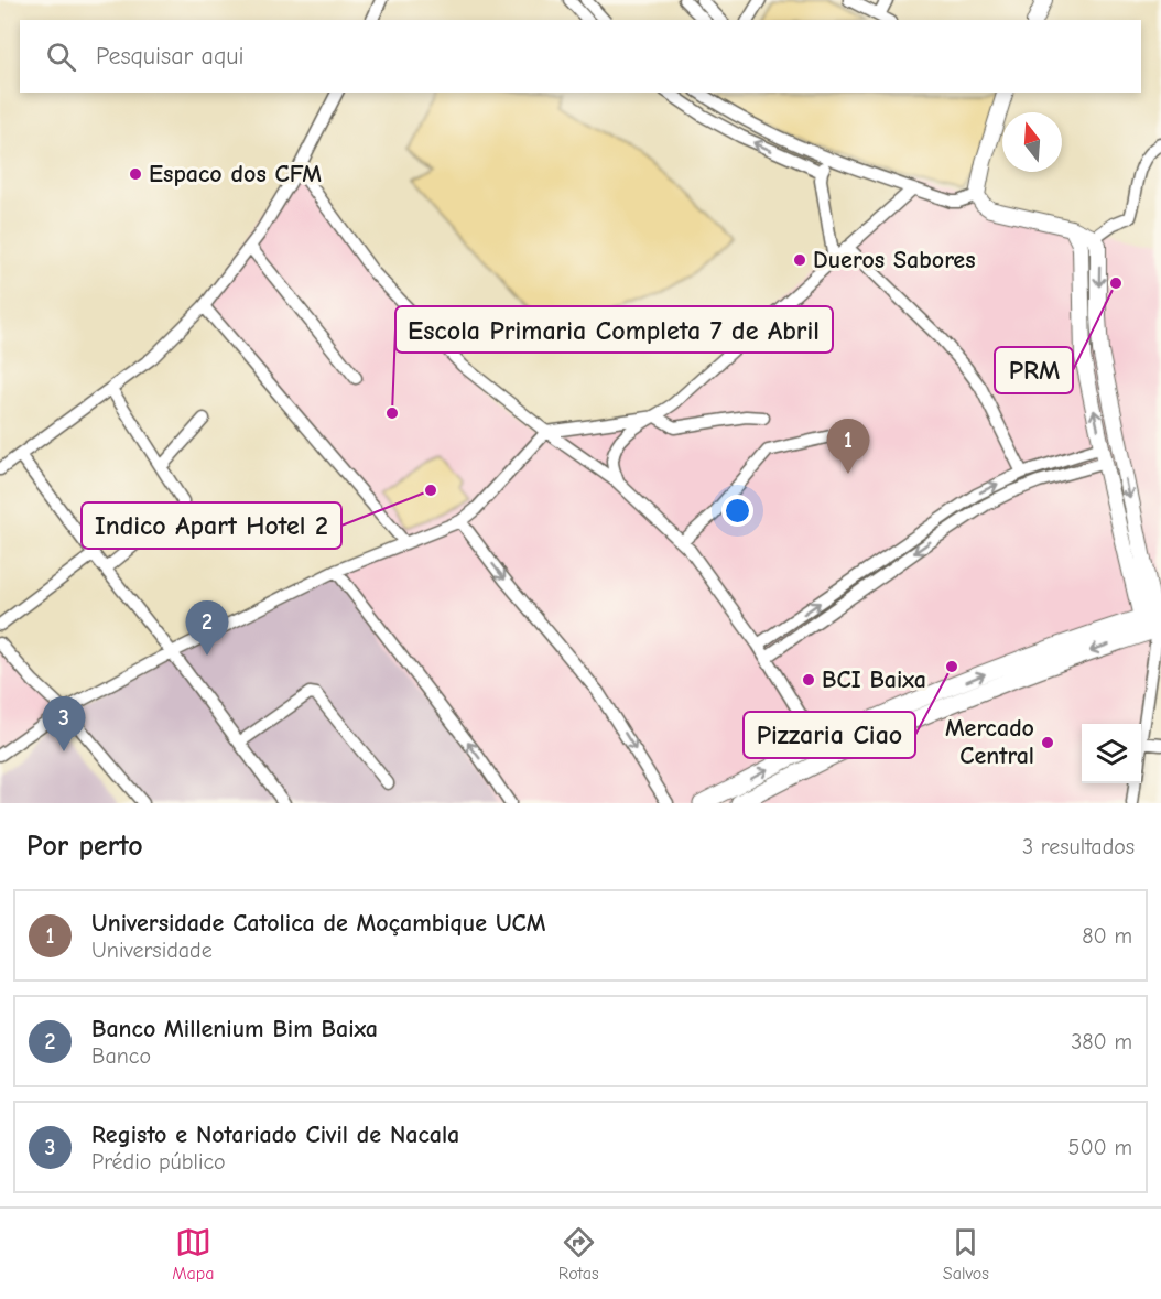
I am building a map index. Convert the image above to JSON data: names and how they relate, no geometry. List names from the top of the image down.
{
  "places": [
    "Espaco dos CFM",
    "Dueros Sabores",
    "PRM",
    "Escola Primaria Completa 7 de Abril",
    "Indico Apart Hotel 2",
    "Pizzaria Ciao",
    "BCI Baixa",
    "Mercado Central"
  ],
  "north": "top",
  "page": {
    "search": "Pesquisar aqui",
    "pins": ["1", "2", "3"],
    "heading": ["Por perto", "3 resultados"],
    "list": [
      {
        "mark": "1",
        "name": "Universidade Catolica de Moçambique UCM",
        "note": "Universidade",
        "value": "80 m"
      },
      {
        "mark": "2",
        "name": "Banco Millenium Bim Baixa",
        "note": "Banco",
        "value": "380 m"
      },
      {
        "mark": "3",
        "name": "Registo e Notariado Civil de Nacala",
        "note": "Prédio público",
        "value": "500 m"
      }
    ],
    "nav": ["Mapa", "Rotas", "Salvos"]
  }
}
